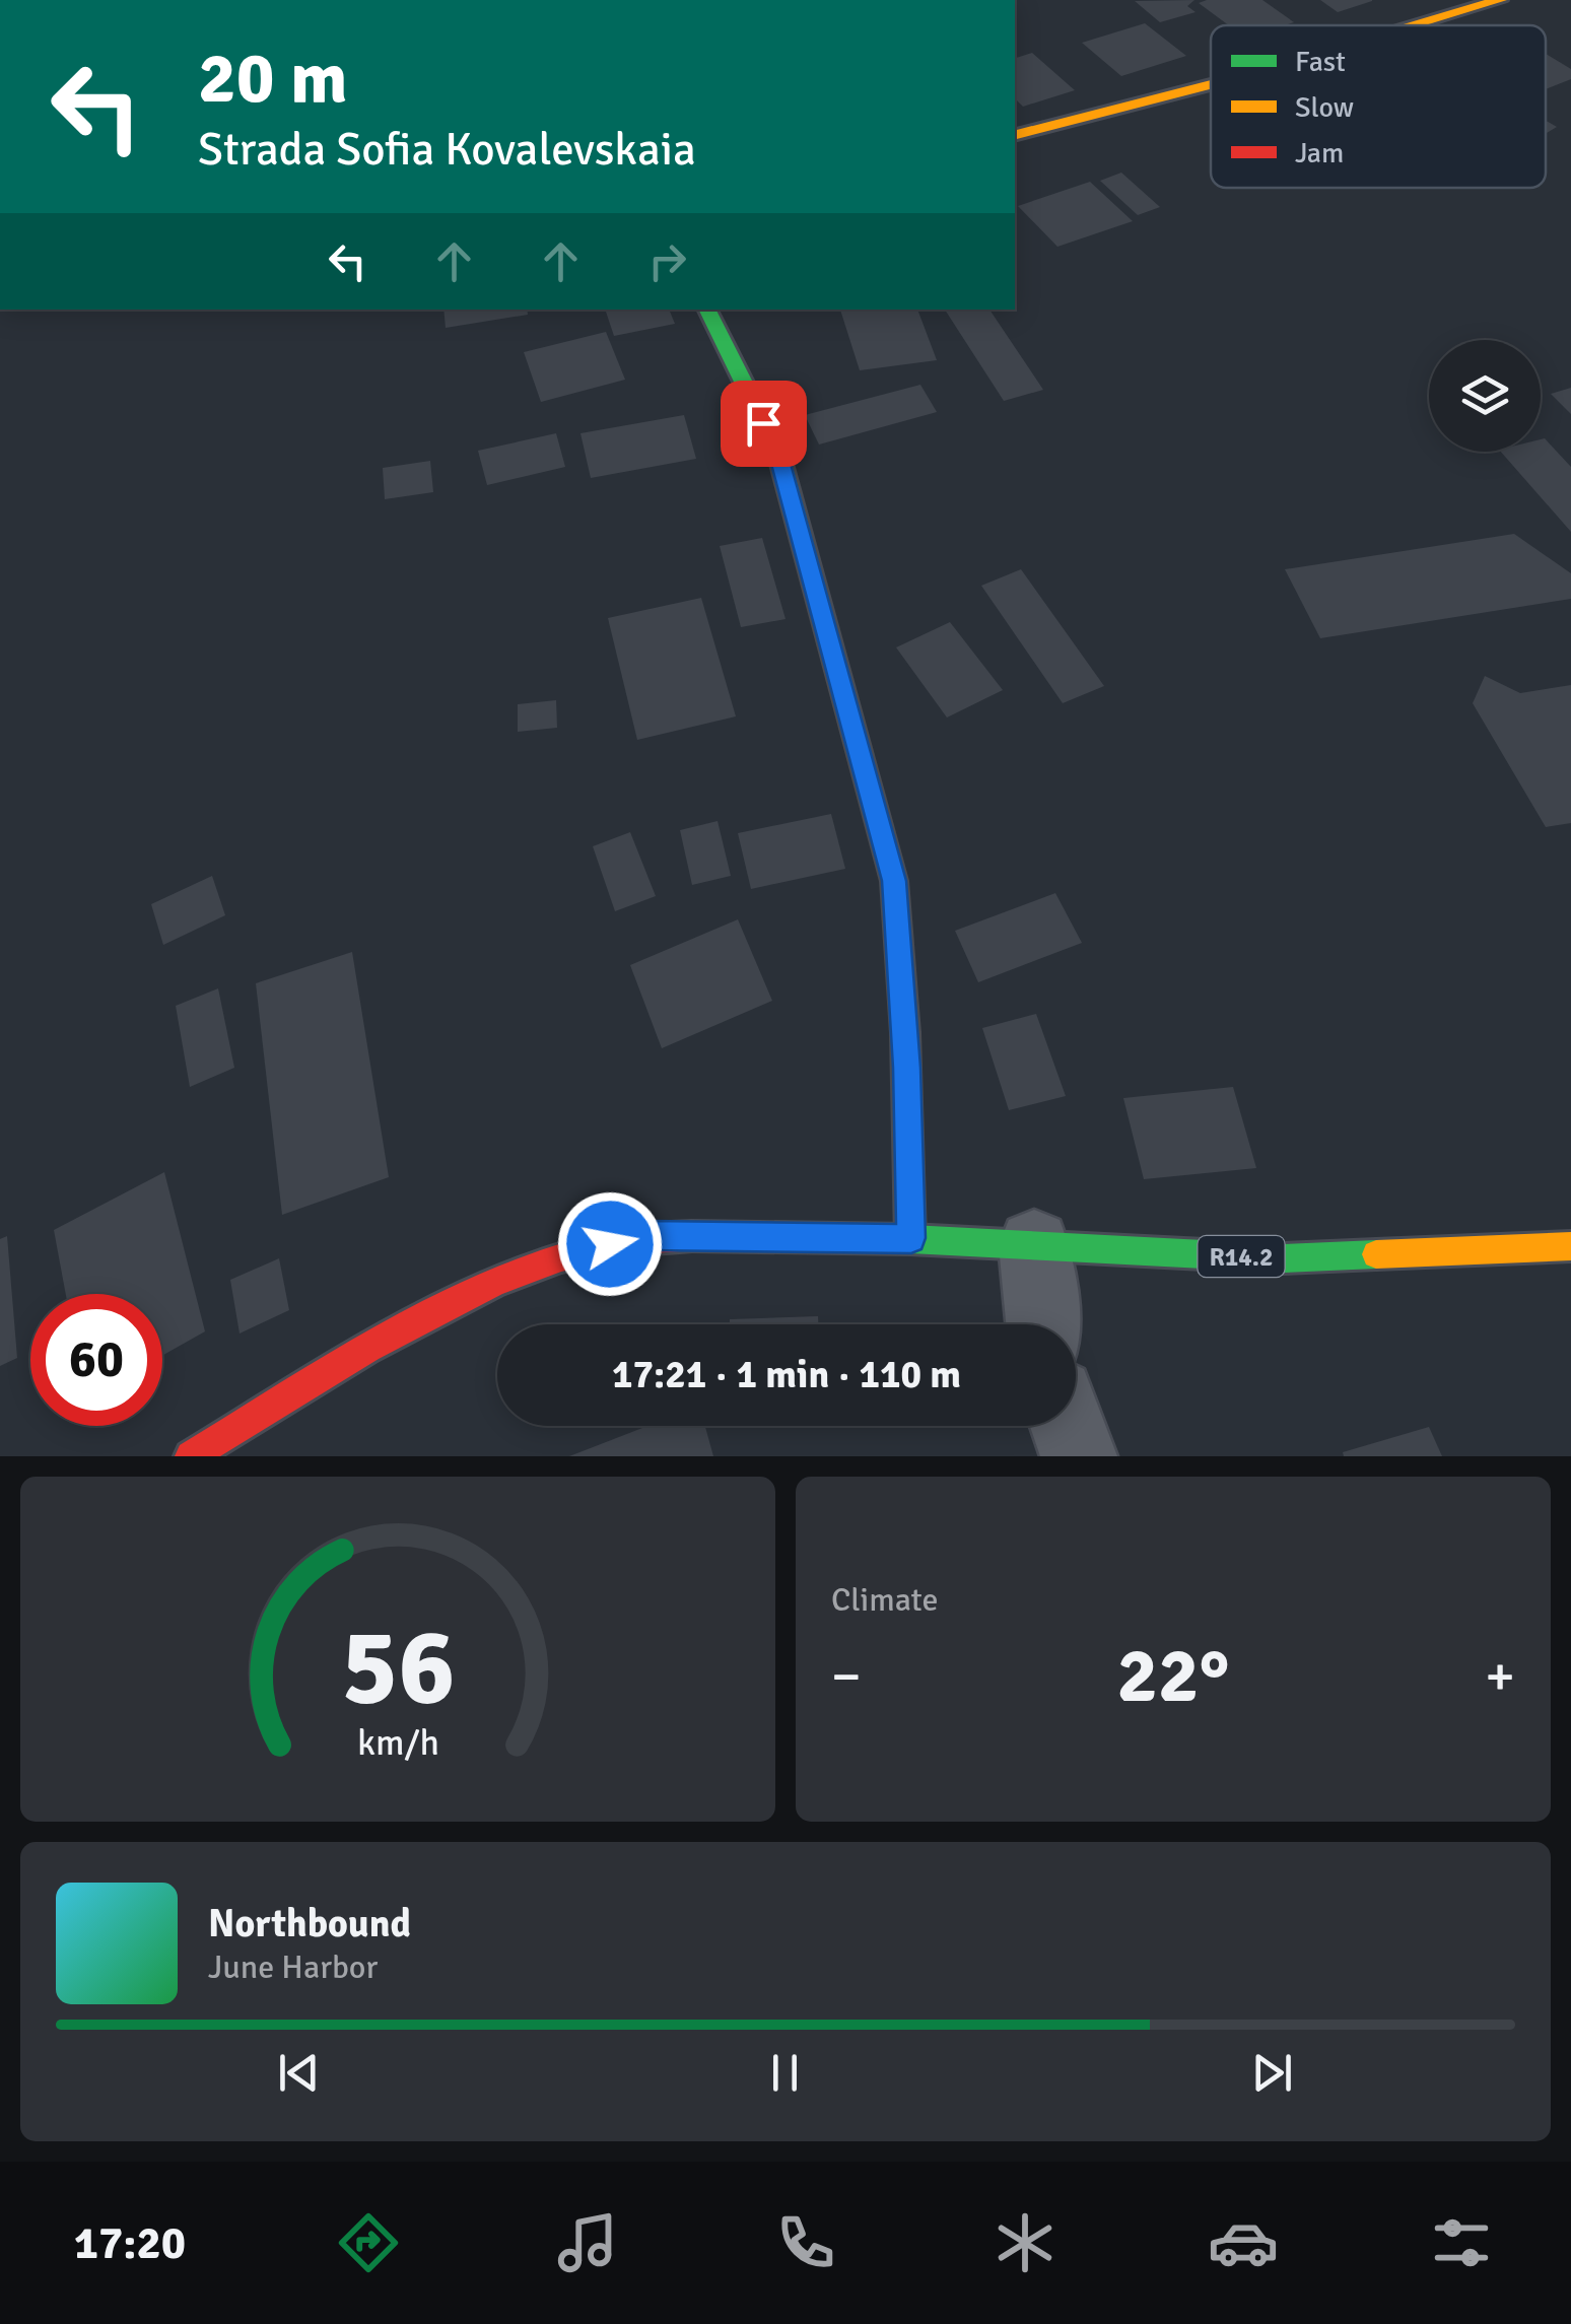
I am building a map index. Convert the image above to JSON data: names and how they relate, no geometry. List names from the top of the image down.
{
  "streets": {
    "street": ["R14.2"]
  },
  "legend": ["Fast", "Slow", "Jam"],
  "page": {
    "turn": ["20 m", "Strada Sofia Kovalevskaia"],
    "limit": "60",
    "trip": "17:21 · 1 min · 110 m",
    "tile": "Climate",
    "heat": ["−", "22°", "+"],
    "song": ["Northbound", "June Harbor"],
    "tabs": "17:20",
    "gauge": ["56", "km/h"]
  }
}
